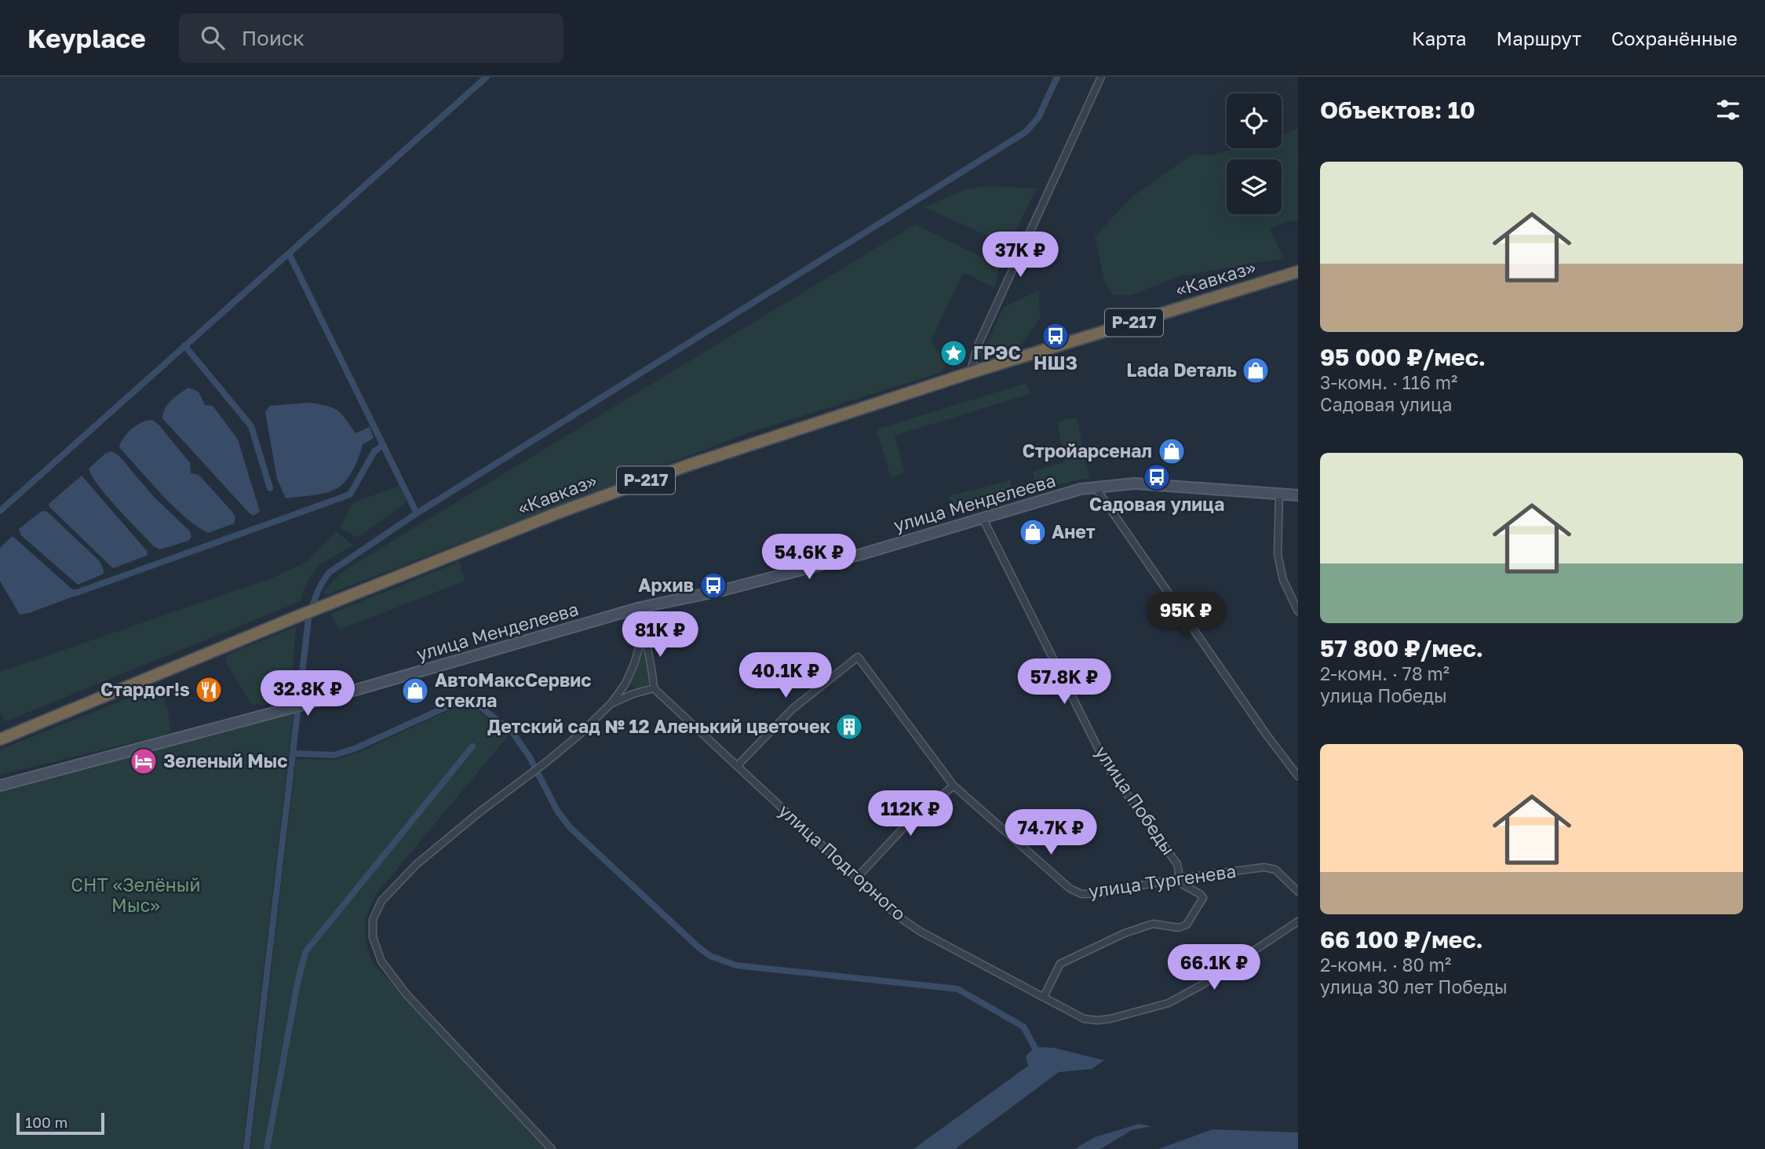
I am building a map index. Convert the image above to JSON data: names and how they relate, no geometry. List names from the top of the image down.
{
  "streets": {
    "highway": ["«Кавказ»", "Р-217"],
    "main road": ["улица Менделеева"],
    "street": ["улица Победы", "улица Подгорного", "улица Тургенева"]
  },
  "crossings": [
    ["улица Менделеева", "улица Победы"],
    ["улица Победы", "улица Тургенева"],
    ["улица Подгорного", "улица Тургенева"]
  ],
  "parks": ["СНТ «Зелёный Мыс»"],
  "places": {
    "bus stop": ["НШЗ", "Садовая улица", "Архив"],
    "place": ["ГРЭС"],
    "shop": [
      "Lada Dеталь",
      "Стройарсенал",
      "Анет",
      "АвтоМаксСервис стекла"
    ],
    "restaurant": ["Стардог!s"],
    "building": ["Детский сад № 12 Аленький цветочек"],
    "hotel": ["Зеленый Мыс"]
  },
  "scale_bar": "100 m",
  "page": {
    "header": "Keyplace",
    "search": "Поиск",
    "nav": ["Карта", "Маршрут", "Сохранённые"],
    "heading": "Объектов: 10",
    "list": [
      {
        "name": "95 000 ₽/мес.",
        "note": "3-комн. · 116 m² · Садовая улица"
      },
      {
        "name": "57 800 ₽/мес.",
        "note": "2-комн. · 78 m² · улица Победы"
      },
      {
        "name": "66 100 ₽/мес.",
        "note": "2-комн. · 80 m² · улица 30 лет Победы"
      }
    ],
    "price": [
      "37K ₽",
      "54.6K ₽",
      "95K ₽",
      "81K ₽",
      "40.1K ₽",
      "57.8K ₽",
      "32.8K ₽",
      "112K ₽",
      "74.7K ₽",
      "66.1K ₽"
    ],
    "scale": "100 m"
  }
}
